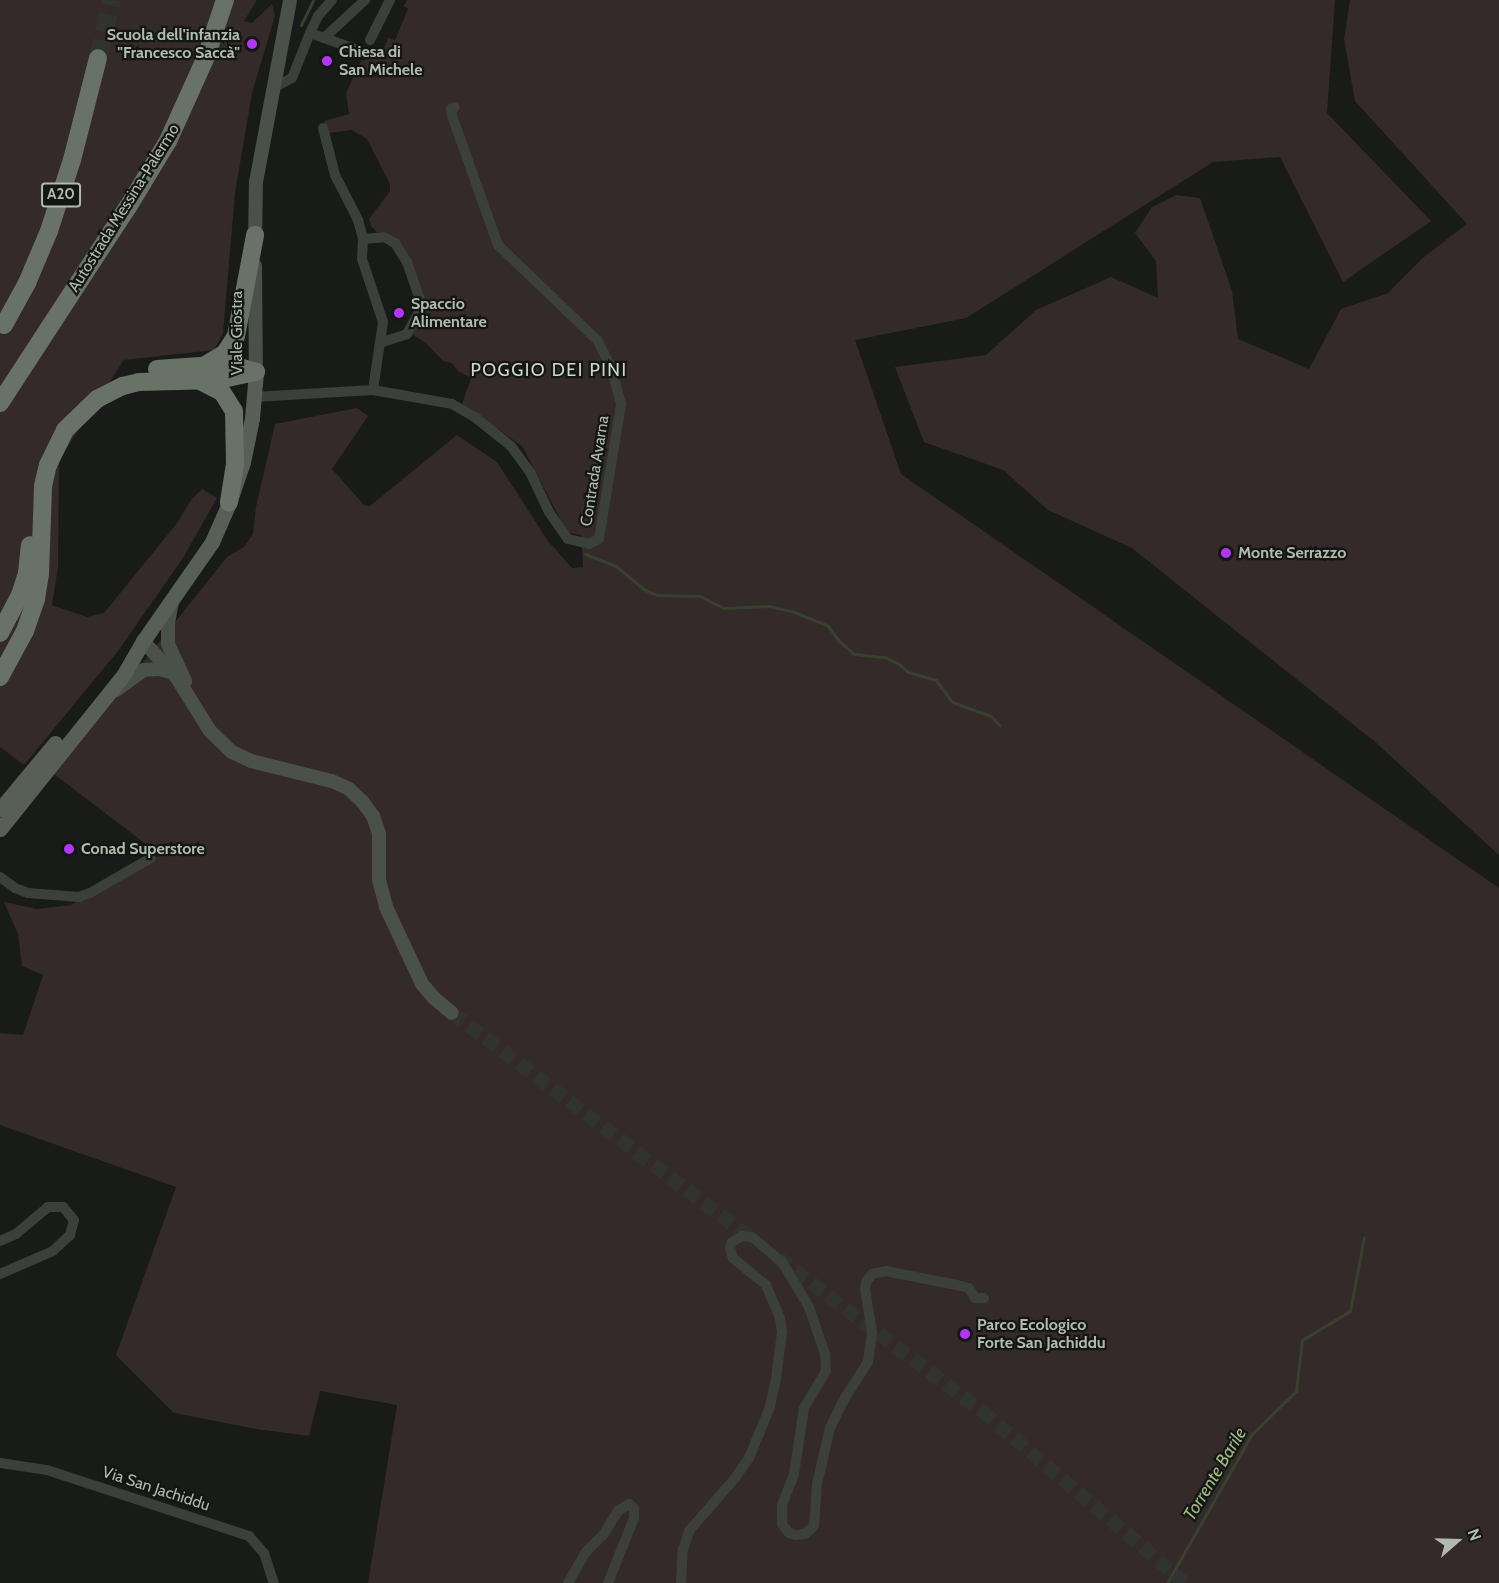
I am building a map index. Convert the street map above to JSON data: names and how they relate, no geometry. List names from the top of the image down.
{
  "streets": {
    "highway": ["A20", "Autostrada Messina-Palermo"],
    "main road": ["Viale Giostra"],
    "street": ["Contrada Avarna", "Via San Jachiddu"]
  },
  "districts": ["POGGIO DEI PINI"],
  "water": ["Torrente Barile"],
  "places": [
    "Scuola dell'infanzia \"Francesco Saccà\"",
    "Chiesa di San Michele",
    "Spaccio Alimentare",
    "Monte Serrazzo",
    "Conad Superstore",
    "Parco Ecologico Forte San Jachiddu"
  ],
  "north": "right"
}
